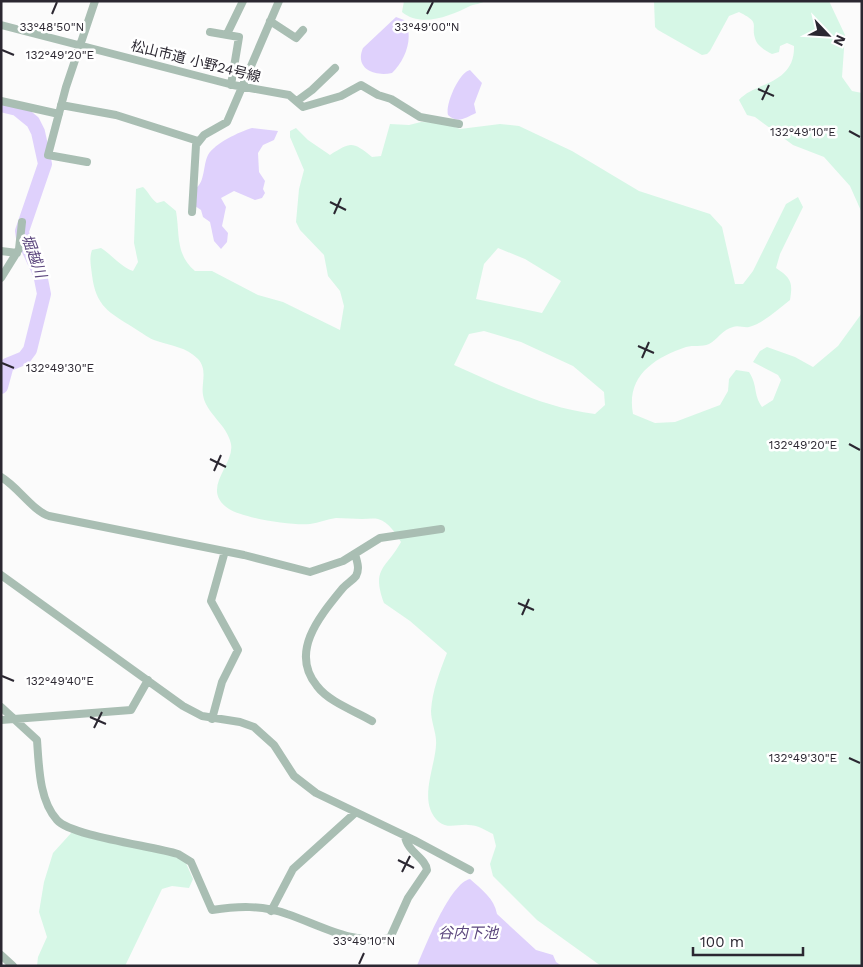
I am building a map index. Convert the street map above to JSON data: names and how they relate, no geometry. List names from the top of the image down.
{
  "streets": {
    "street": ["松山市道 小野24号線"]
  },
  "water": ["堀越川", "谷内下池"],
  "scale_bar": "100 m",
  "north": "bottom right",
  "coordinates": [
    "33°48'50\"N",
    "33°49'00\"N",
    "132°49'20\"E",
    "132°49'10\"E",
    "132°49'30\"E",
    "132°49'40\"E",
    "33°49'10\"N"
  ]
}
